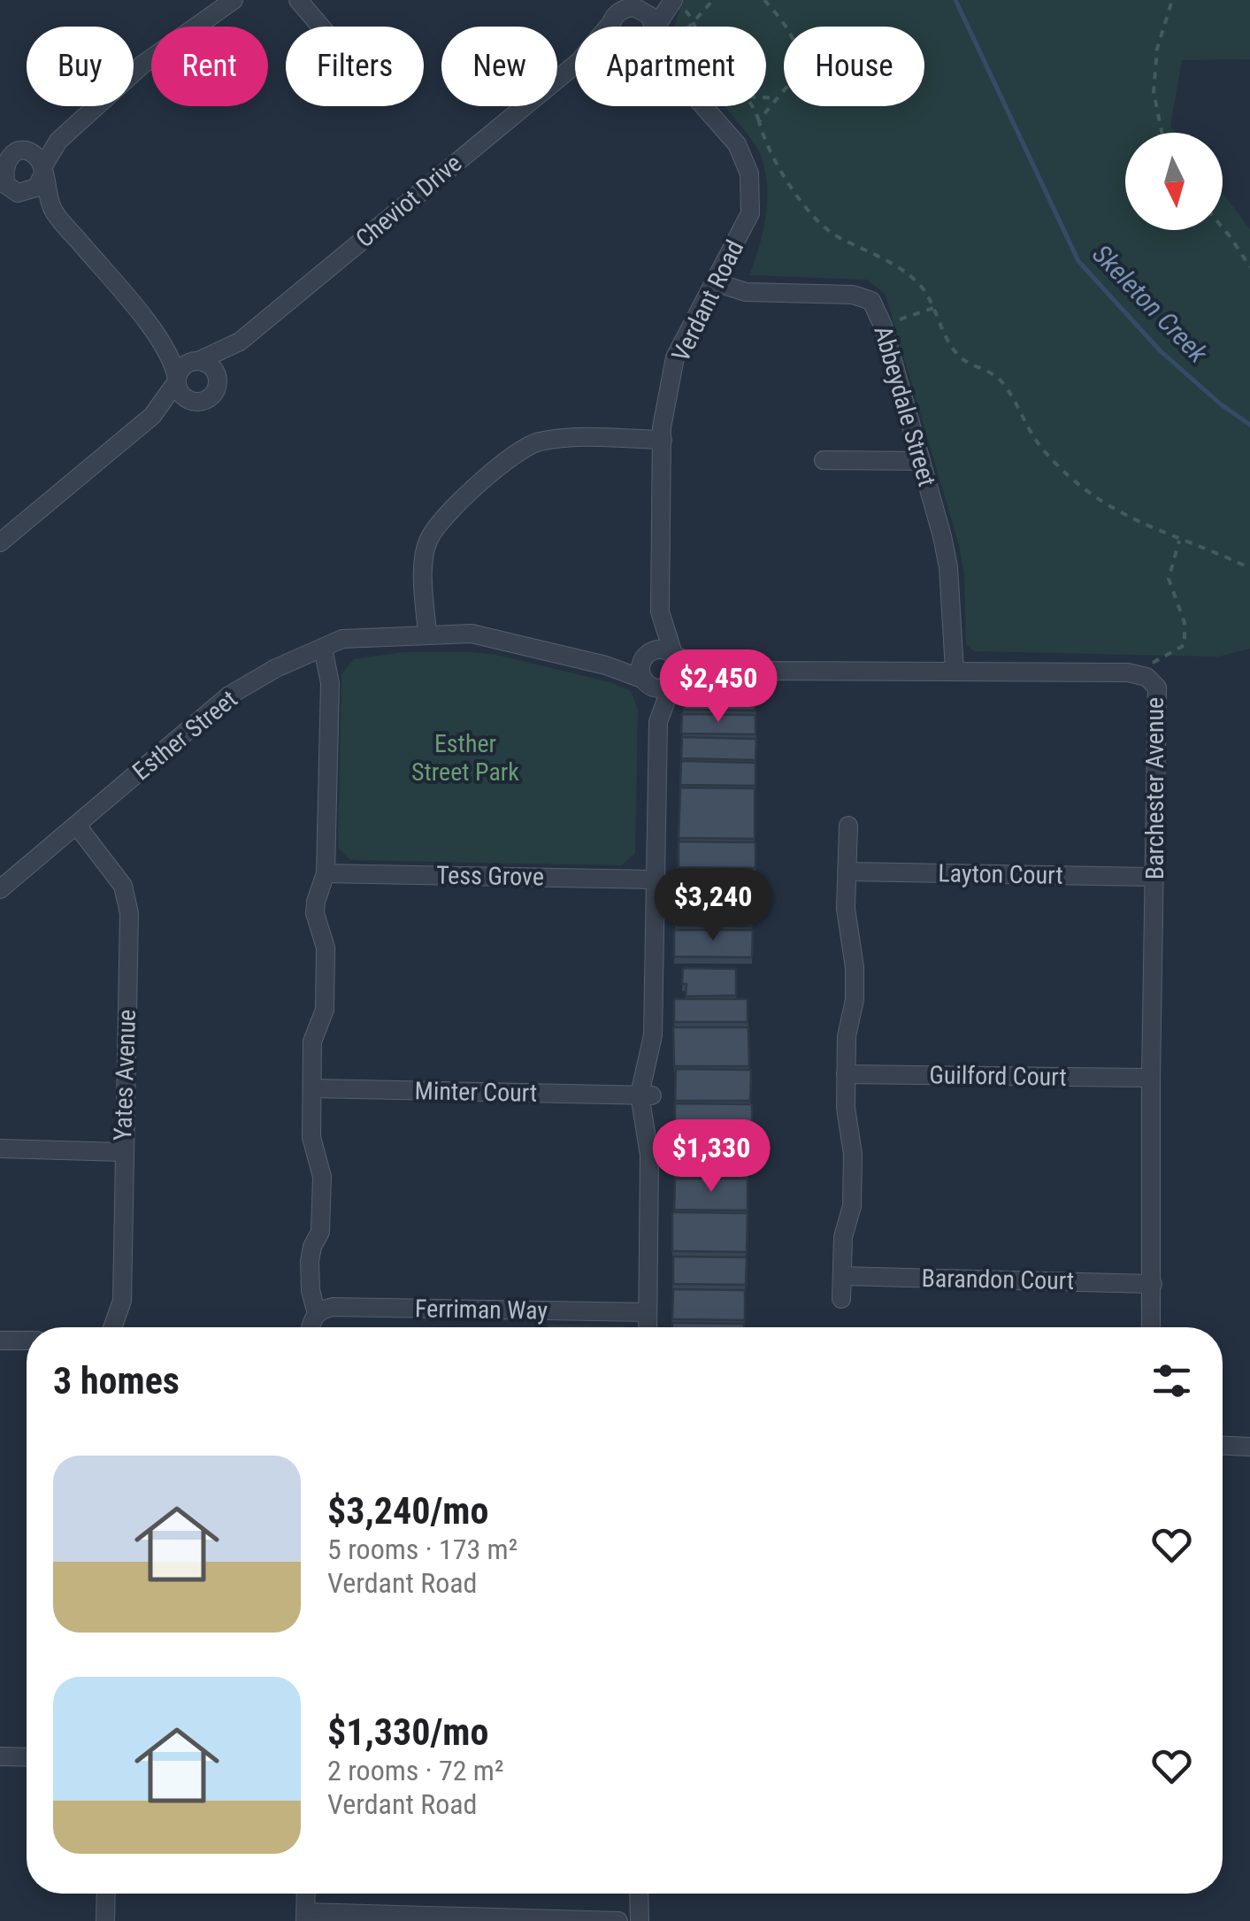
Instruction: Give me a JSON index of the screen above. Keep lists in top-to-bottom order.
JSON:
{
  "streets": {
    "street": [
      "Cheviot Drive",
      "Verdant Road",
      "Abbeydale Street",
      "Esther Street",
      "Barchester Avenue",
      "Layton Court",
      "Tess Grove",
      "Yates Avenue",
      "Guilford Court",
      "Minter Court",
      "Barandon Court",
      "Ferriman Way"
    ]
  },
  "crossings": [
    ["Verdant Road", "Abbeydale Street"],
    ["Verdant Road", "Esther Street"],
    ["Verdant Road", "Barchester Avenue"],
    ["Abbeydale Street", "Barchester Avenue"],
    ["Esther Street", "Barchester Avenue"],
    ["Esther Street", "Yates Avenue"],
    ["Barchester Avenue", "Layton Court"],
    ["Barchester Avenue", "Guilford Court"],
    ["Barchester Avenue", "Barandon Court"]
  ],
  "water": ["Skeleton Creek"],
  "parks": ["Esther Street Park"],
  "north": "bottom",
  "page": {
    "chip": [
      "Buy",
      "Rent",
      "Filters",
      "New",
      "Apartment",
      "House"
    ],
    "price": ["$2,450", "$3,240", "$1,330"],
    "heading": "3 homes",
    "list": [
      {
        "name": "$3,240/mo",
        "note": "5 rooms · 173 m² · Verdant Road"
      },
      {
        "name": "$1,330/mo",
        "note": "2 rooms · 72 m² · Verdant Road"
      }
    ]
  }
}
